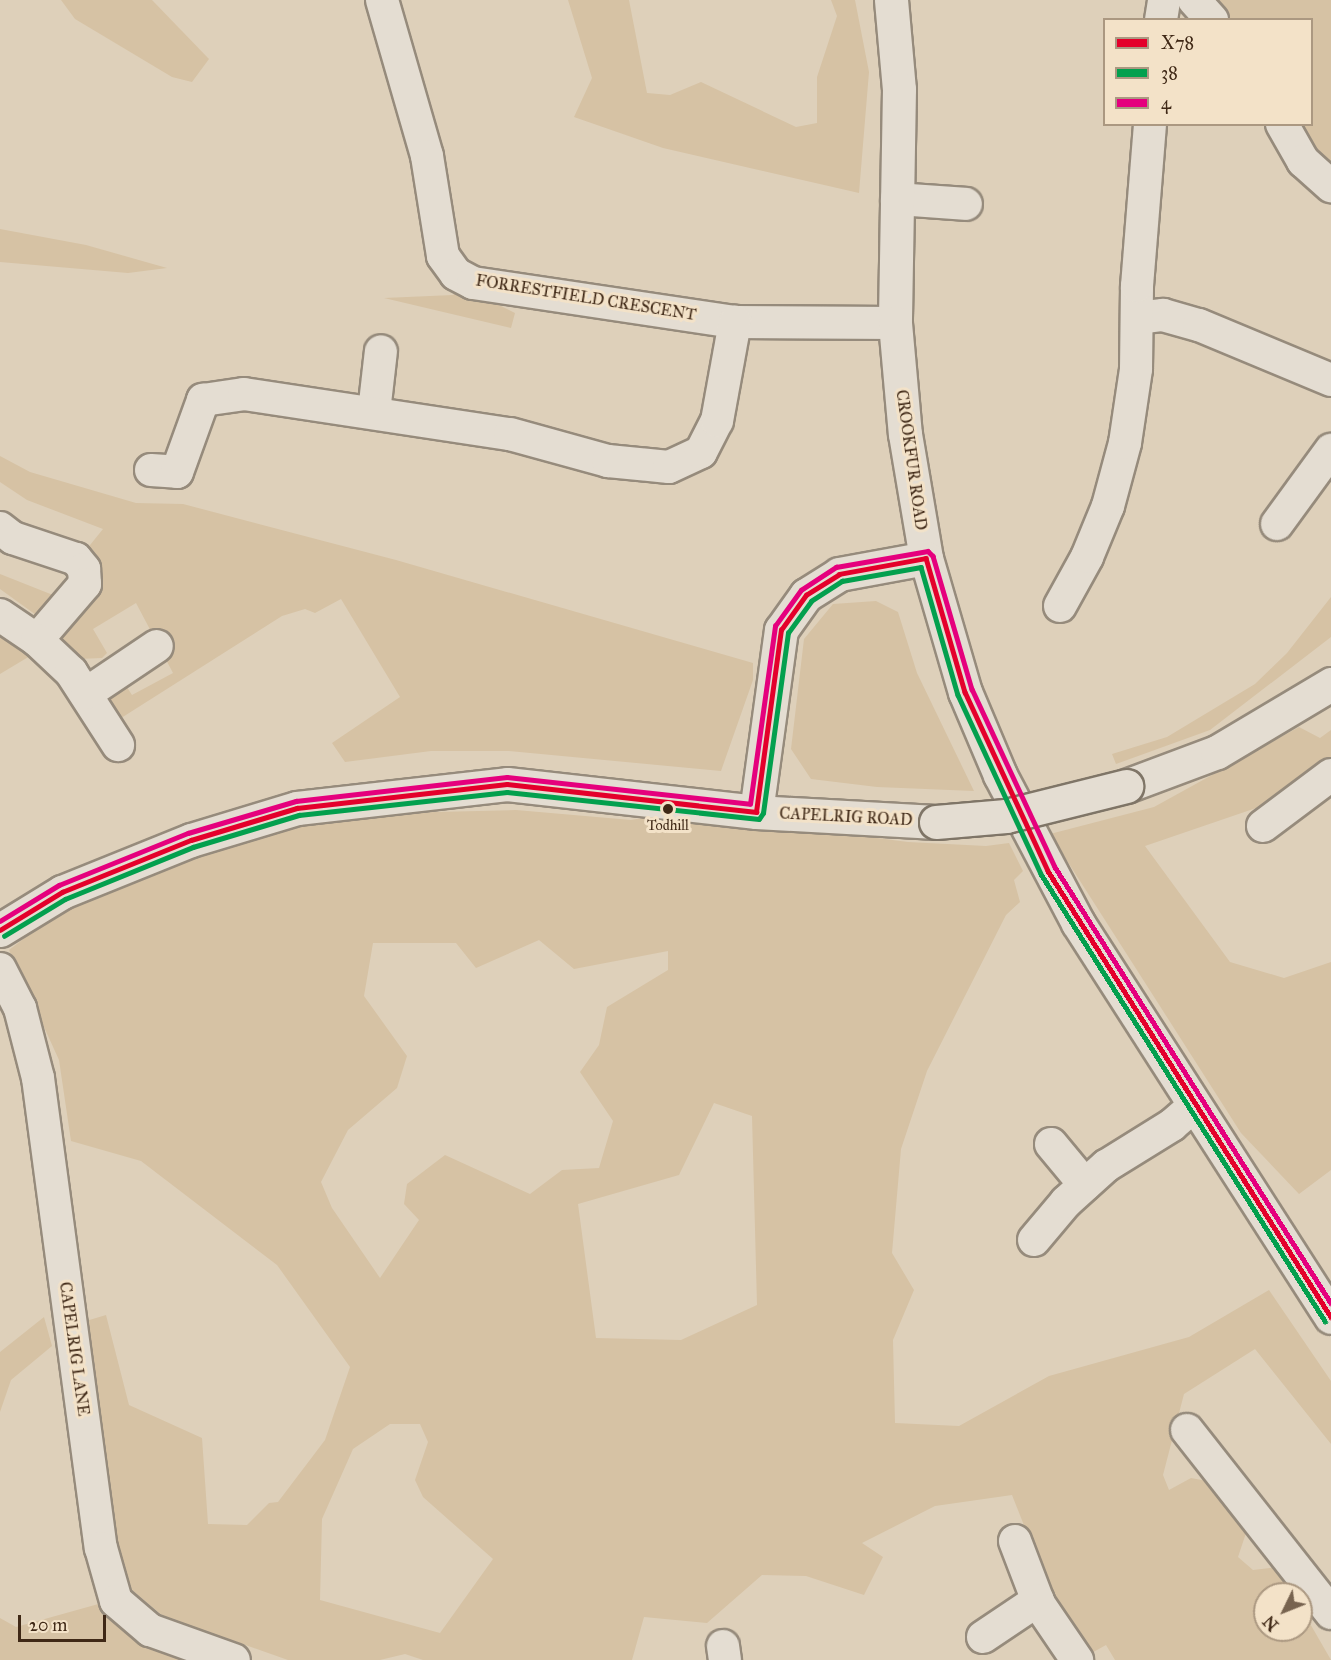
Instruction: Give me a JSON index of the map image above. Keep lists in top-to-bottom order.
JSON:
{
  "streets": {
    "street": [
      "FORRESTFIELD CRESCENT",
      "CROOKFUR ROAD",
      "CAPELRIG ROAD",
      "CAPELRIG LANE"
    ]
  },
  "crossings": [
    ["FORRESTFIELD CRESCENT", "CROOKFUR ROAD"]
  ],
  "places": ["Todhill"],
  "lines": ["transit line 4", "transit line X78", "transit line 38"],
  "legend": ["X78", "38", "4"],
  "scale_bar": "20 m",
  "north": "bottom left"
}
